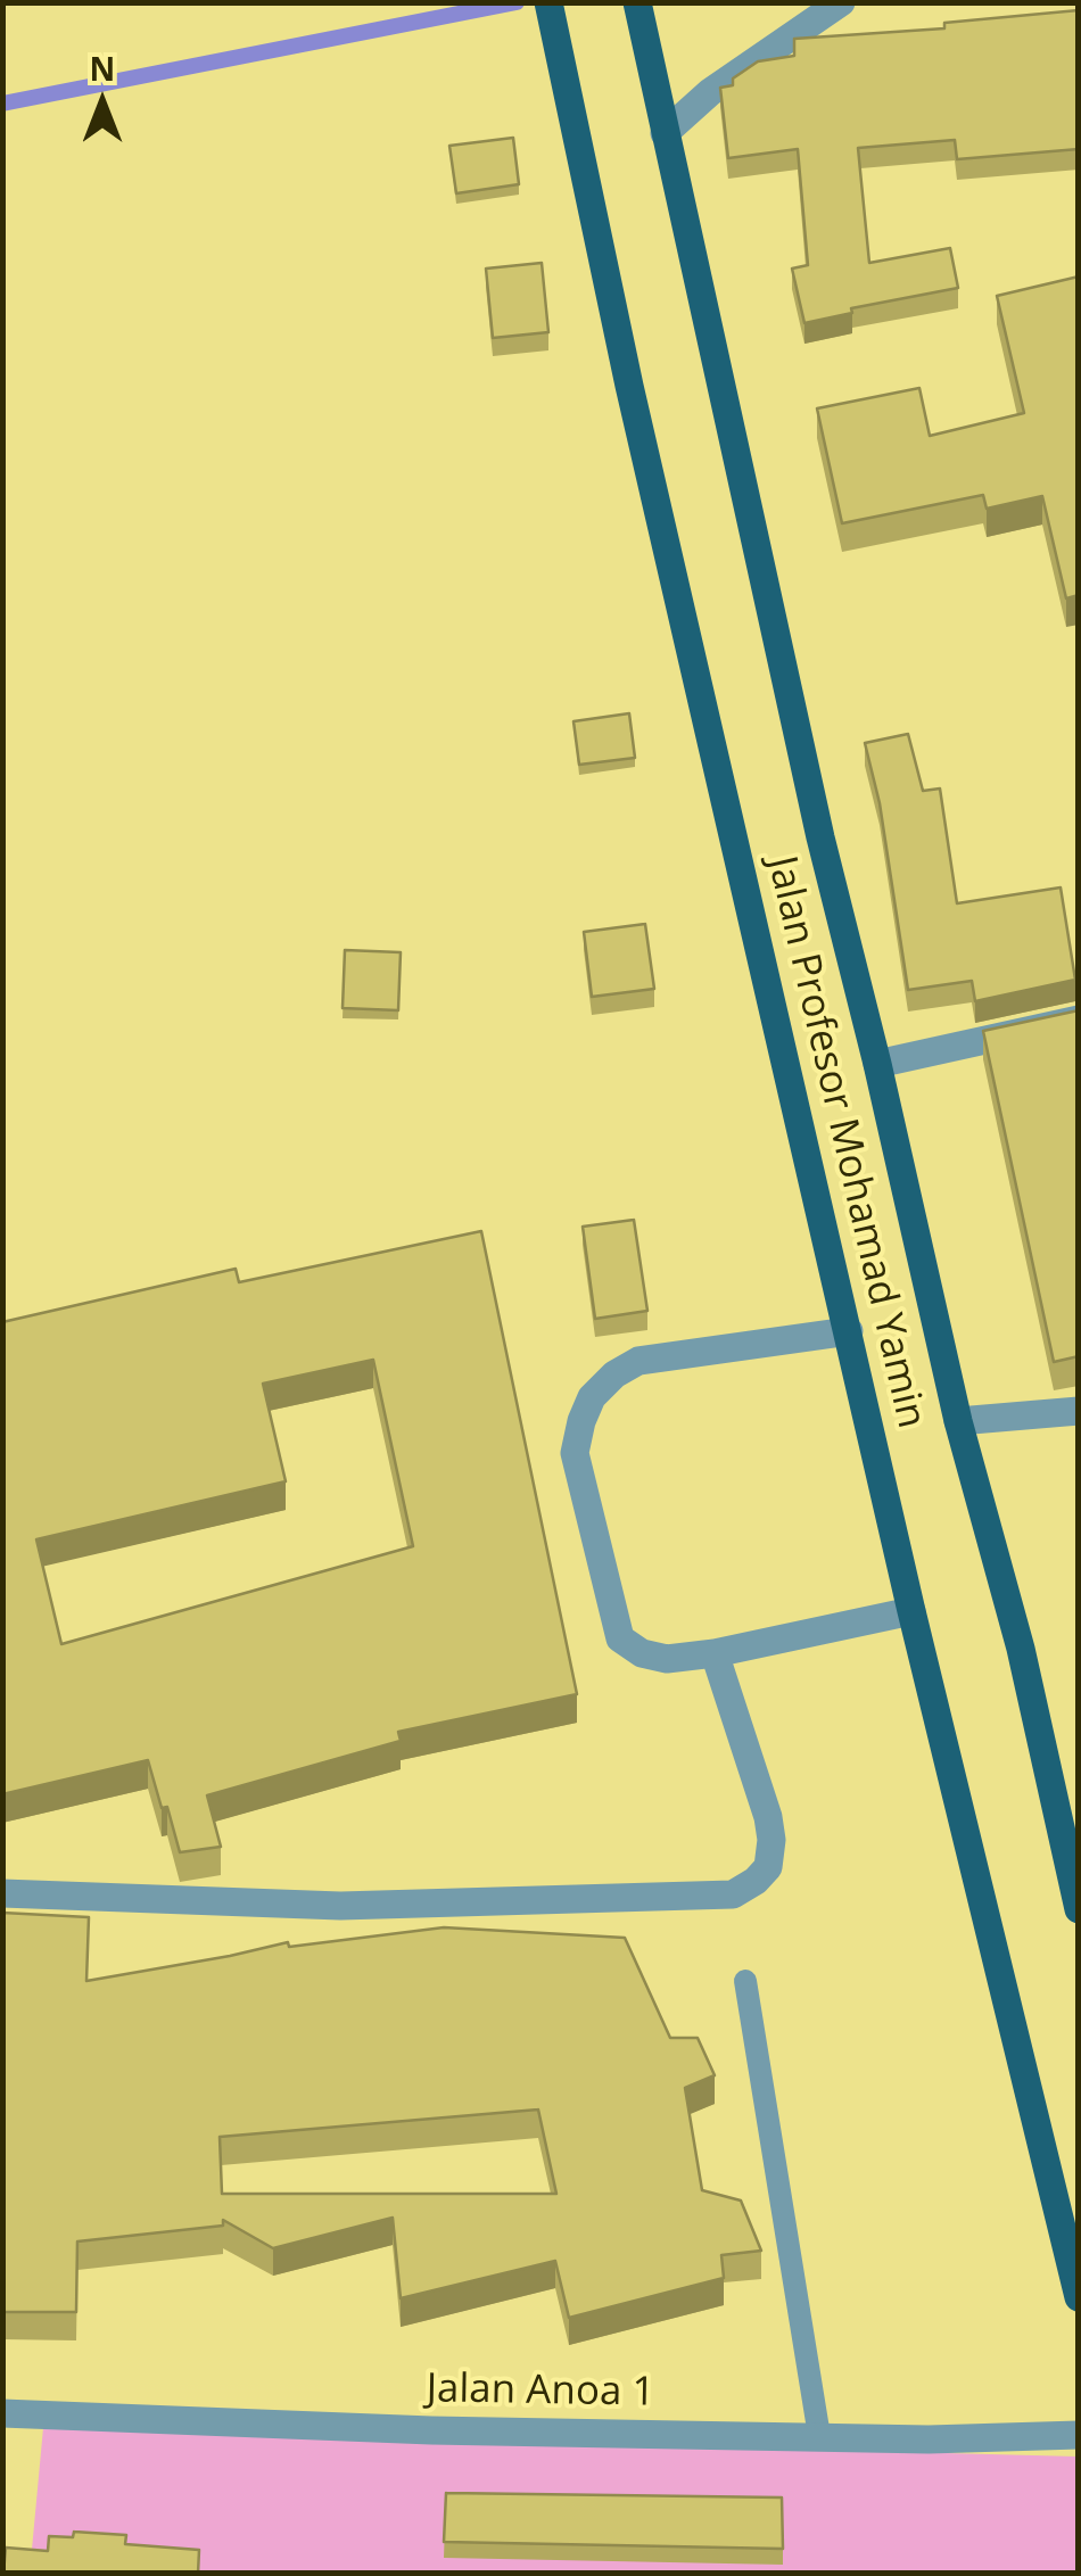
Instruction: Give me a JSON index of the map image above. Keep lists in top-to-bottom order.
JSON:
{
  "streets": {
    "main road": ["Jalan Profesor Mohamad Yamin"],
    "street": ["Jalan Anoa 1"]
  },
  "north": "top"
}
